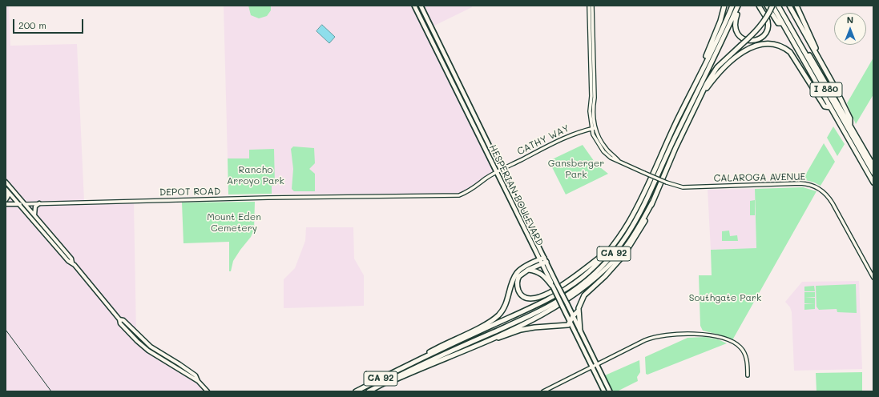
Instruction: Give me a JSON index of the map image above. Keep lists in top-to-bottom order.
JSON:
{
  "streets": {
    "highway": ["I 880", "CA 92"],
    "main road": ["DEPOT ROAD", "HESPERIAN BOULEVARD"],
    "street": ["CATHY WAY", "CALAROGA AVENUE"]
  },
  "crossings": [
    ["CATHY WAY", "CALAROGA AVENUE"],
    ["CATHY WAY", "DEPOT ROAD"],
    ["CATHY WAY", "HESPERIAN BOULEVARD"],
    ["DEPOT ROAD", "HESPERIAN BOULEVARD"]
  ],
  "parks": [
    "Gansberger Park",
    "Rancho Arroyo Park",
    "Mount Eden Cemetery",
    "Southgate Park"
  ],
  "scale_bar": "200 m",
  "north": "top"
}
